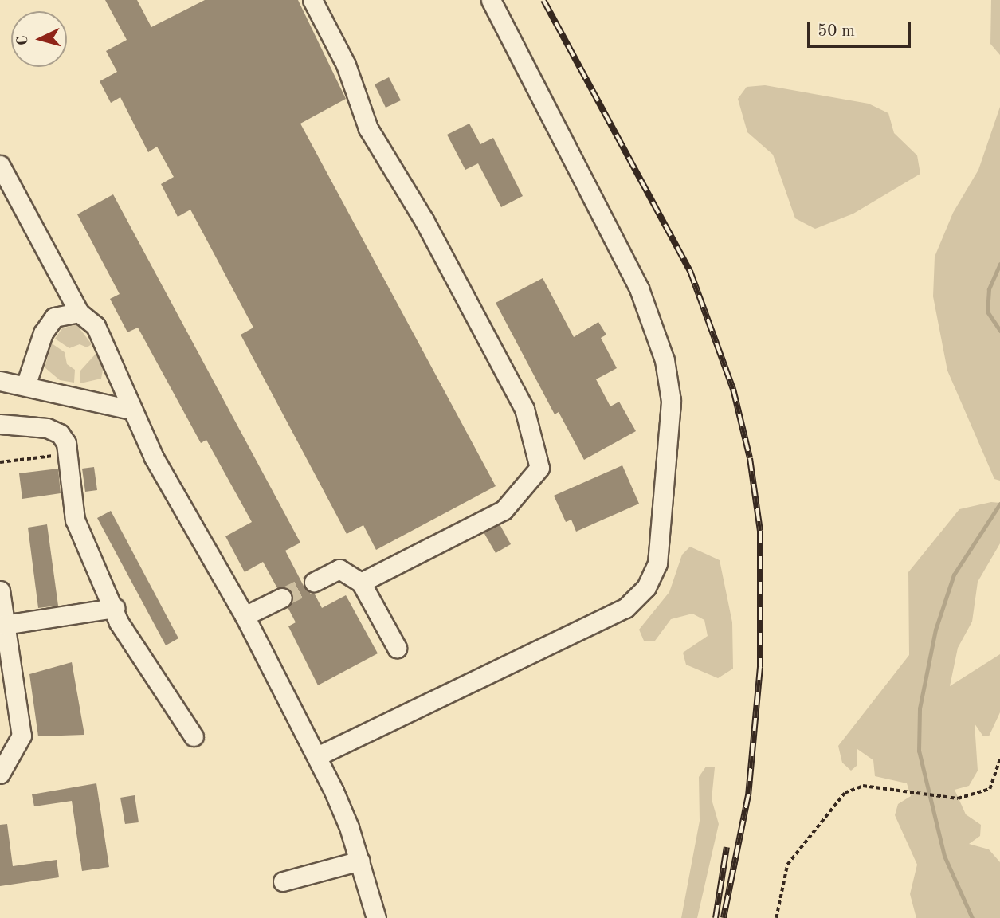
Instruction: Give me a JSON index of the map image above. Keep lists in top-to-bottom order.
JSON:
{
  "scale_bar": "50 m",
  "north": "left"
}
